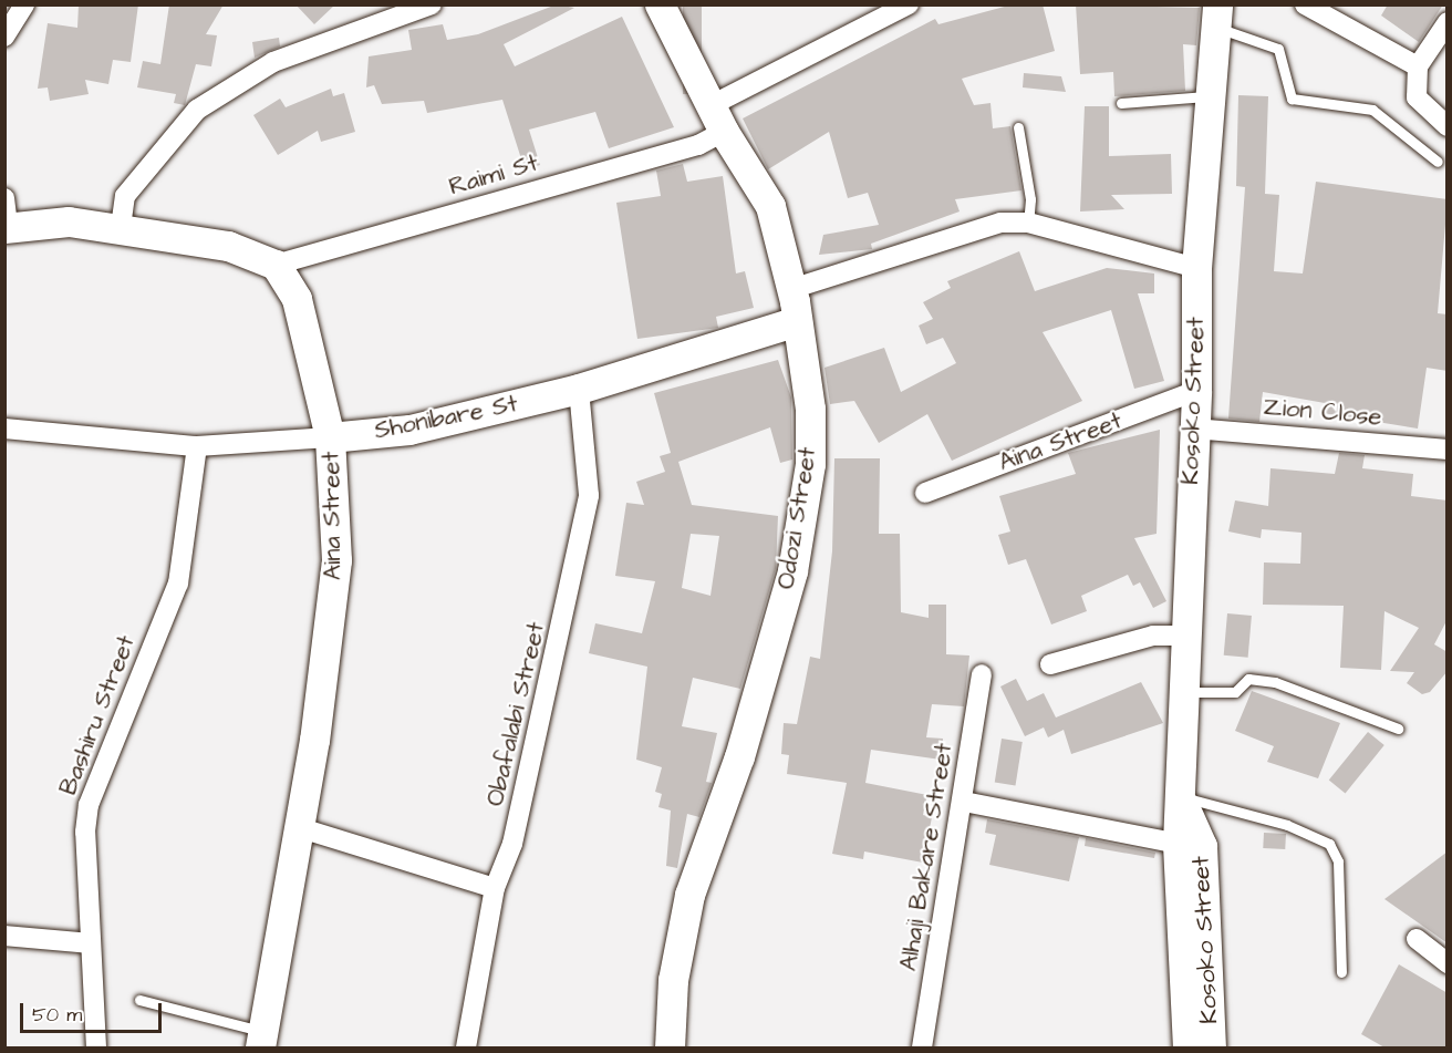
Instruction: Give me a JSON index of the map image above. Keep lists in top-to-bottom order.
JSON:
{
  "streets": {
    "street": [
      "Raimi St",
      "Kosoko Street",
      "Zion Close",
      "Shonibare St",
      "Aina Street",
      "Odozi Street",
      "Obafalabi Street",
      "Bashiru Street",
      "Alhaji Bakare Street"
    ]
  },
  "crossings": [
    ["Raimi St", "Aina Street"],
    ["Raimi St", "Odozi Street"],
    ["Kosoko Street", "Zion Close"],
    ["Kosoko Street", "Aina Street"],
    ["Shonibare St", "Aina Street"],
    ["Shonibare St", "Odozi Street"],
    ["Shonibare St", "Obafalabi Street"],
    ["Shonibare St", "Bashiru Street"]
  ],
  "scale_bar": "50 m"
}
